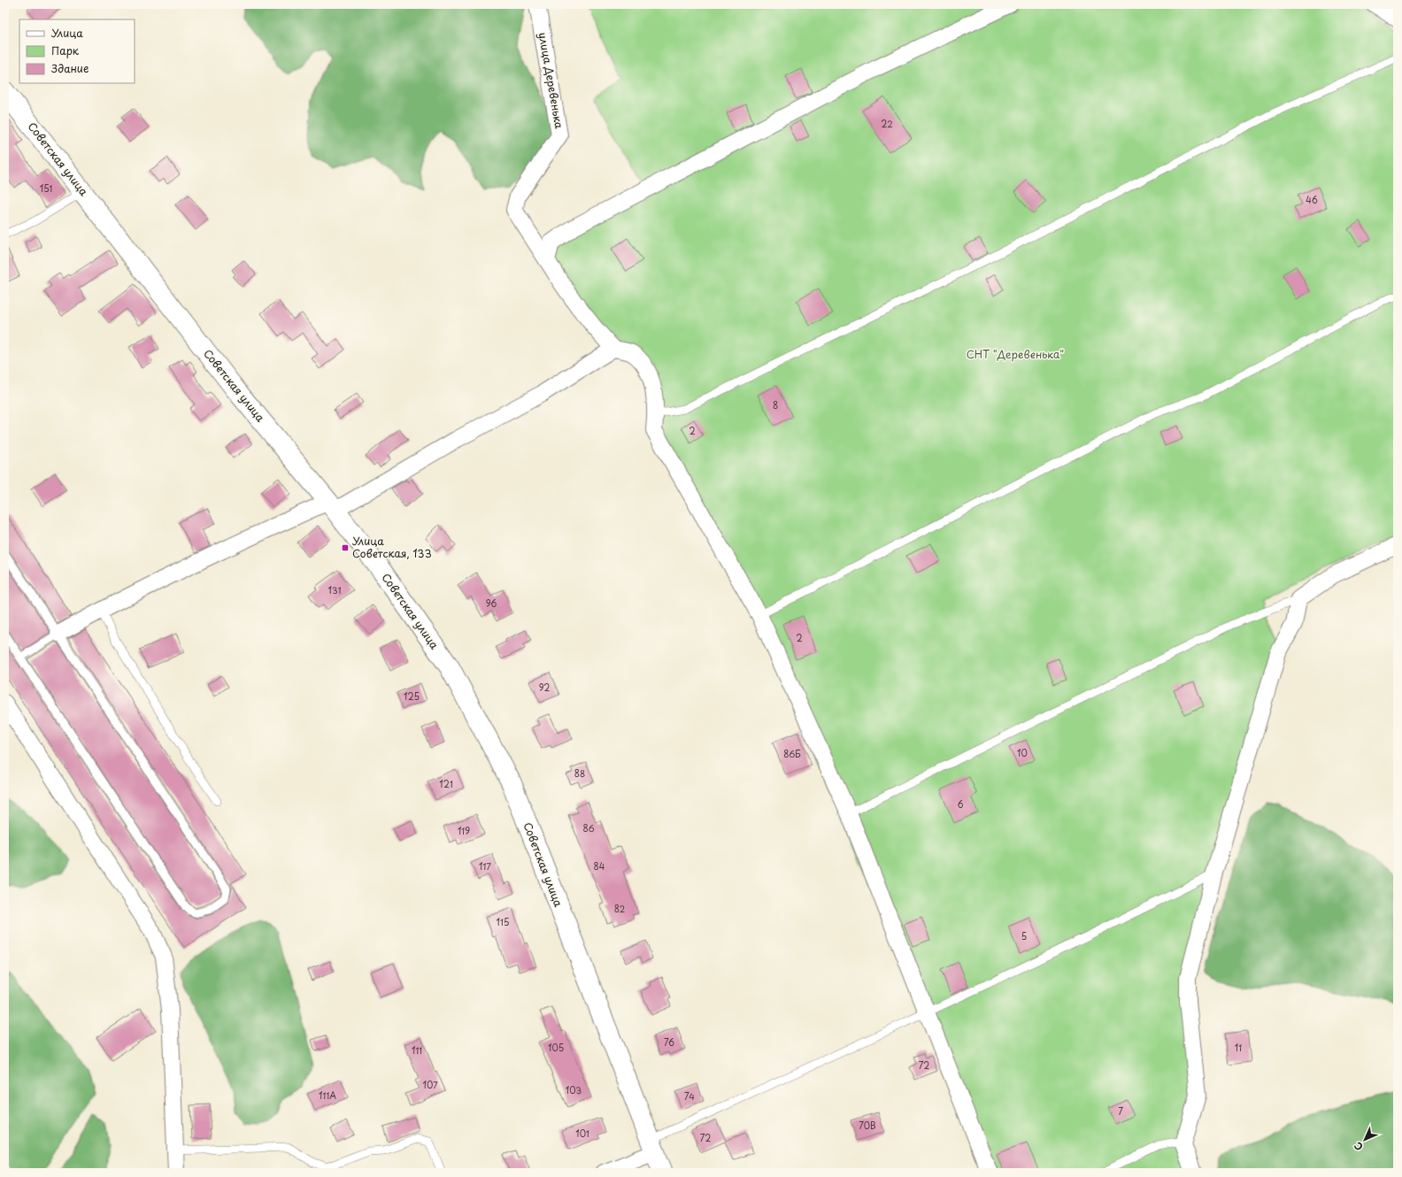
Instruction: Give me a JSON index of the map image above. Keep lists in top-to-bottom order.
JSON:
{
  "streets": {
    "street": ["улица Деревенька", "Советская улица"]
  },
  "parks": ["СНТ \"Деревенька\""],
  "places": {
    "transit": ["Улица Советская, 133"]
  },
  "house_numbers": [
    "22",
    "151",
    "46",
    "8",
    "2",
    "131",
    "96",
    "2",
    "92",
    "125",
    "10",
    "86Б",
    "88",
    "121",
    "6",
    "86",
    "119",
    "117",
    "84",
    "82",
    "115",
    "5",
    "76",
    "105",
    "11",
    "111",
    "72",
    "107",
    "103",
    "111А",
    "74",
    "7",
    "70В",
    "101",
    "72"
  ],
  "legend": ["Улица", "Парк", "Здание"],
  "north": "bottom left"
}
